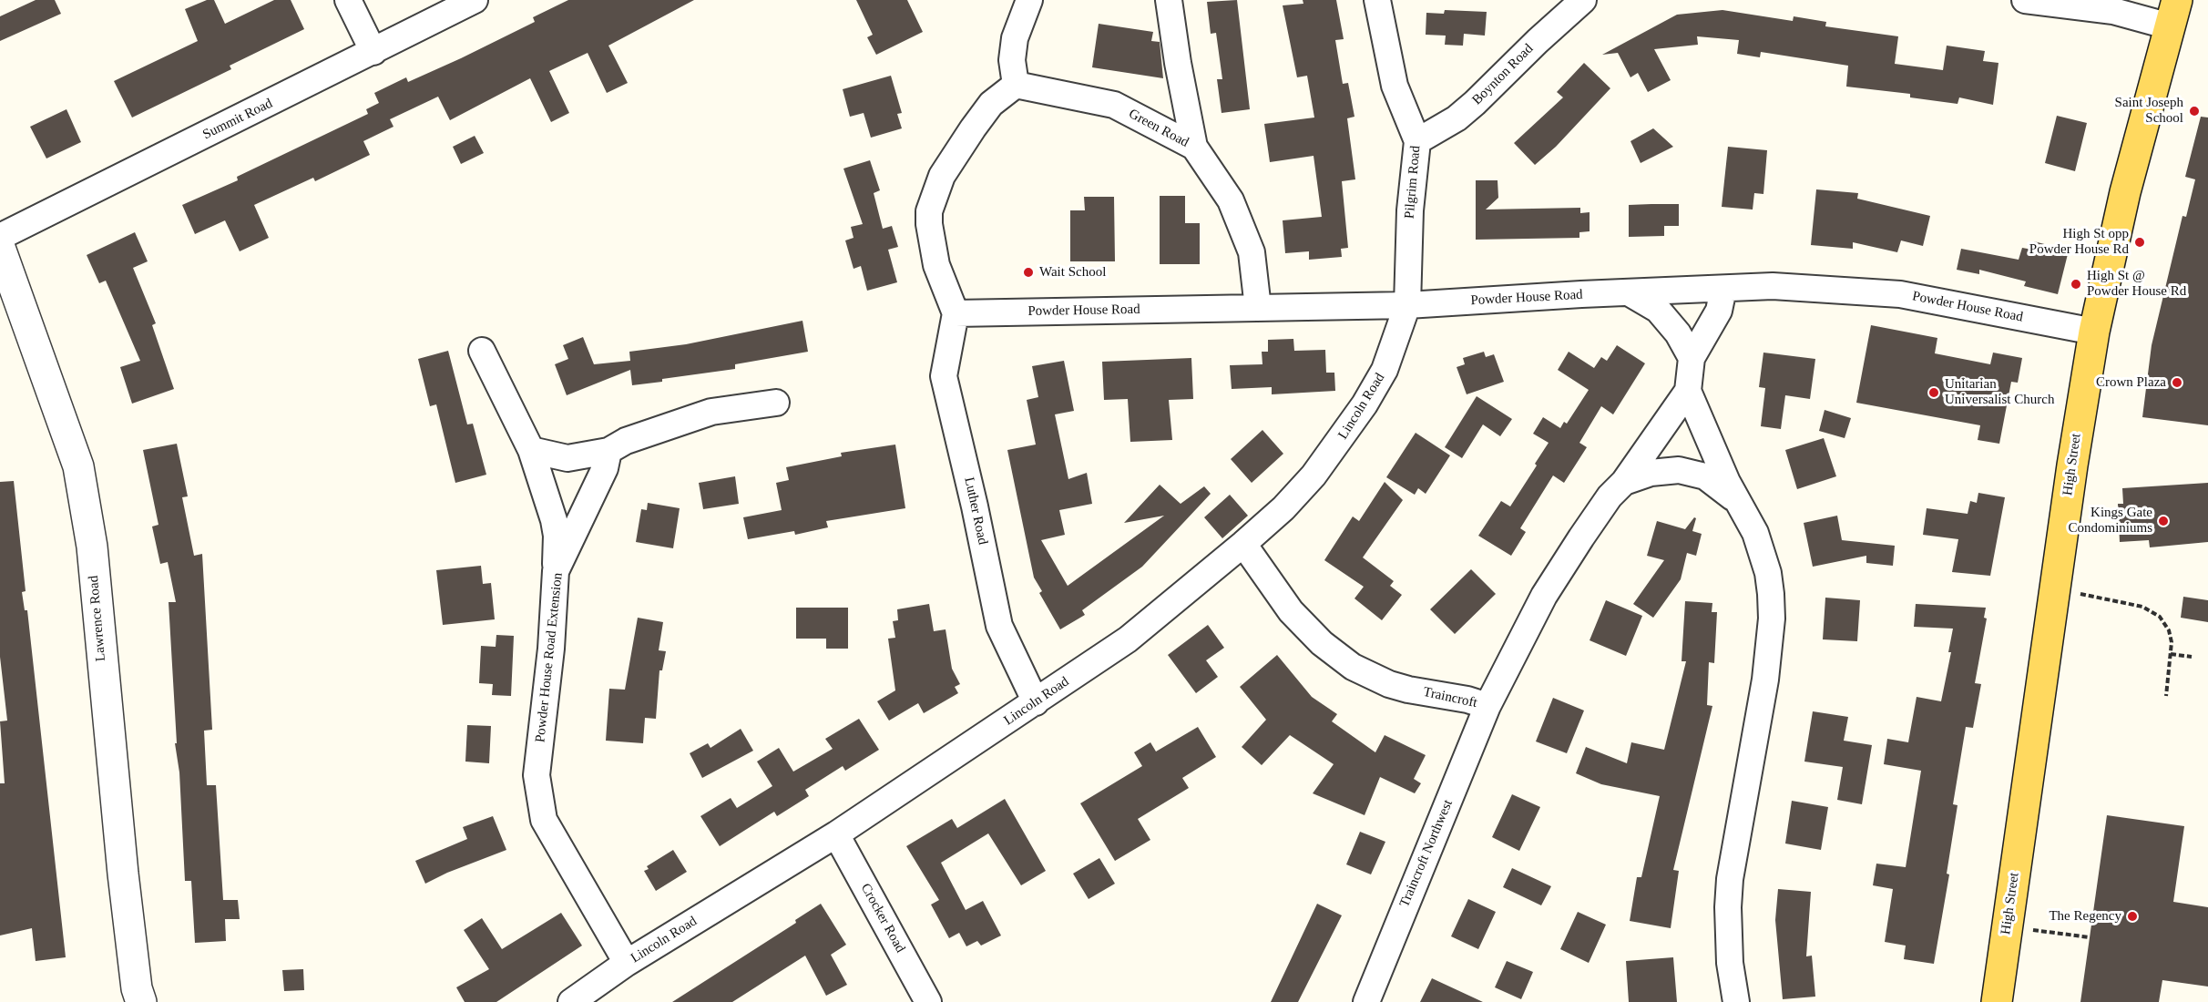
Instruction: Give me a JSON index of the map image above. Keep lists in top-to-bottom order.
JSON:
{
  "streets": {
    "main road": ["High Street"],
    "street": [
      "Boynton Road",
      "Summit Road",
      "Green Road",
      "Pilgrim Road",
      "Powder House Road",
      "Lincoln Road",
      "Luther Road",
      "Lawrence Road",
      "Powder House Road Extension",
      "Traincroft",
      "Traincroft Northwest",
      "Crocker Road"
    ]
  },
  "crossings": [
    ["Boynton Road", "Pilgrim Road"],
    ["Green Road", "Powder House Road"],
    ["Pilgrim Road", "Powder House Road"],
    ["Pilgrim Road", "Lincoln Road"],
    ["Powder House Road", "Lincoln Road"],
    ["Powder House Road", "High Street"],
    ["Powder House Road", "Luther Road"],
    ["Powder House Road", "Traincroft"],
    ["Lincoln Road", "Luther Road"],
    ["Lincoln Road", "Powder House Road Extension"],
    ["Lincoln Road", "Traincroft"],
    ["Lincoln Road", "Crocker Road"],
    ["Traincroft", "Traincroft Northwest"]
  ],
  "places": [
    "Saint Joseph School",
    "High St opp Powder House Rd",
    "Wait School",
    "High St @ Powder House Rd",
    "Crown Plaza",
    "Unitarian Universalist Church",
    "Kings Gate Condominiums",
    "The Regency"
  ]
}
